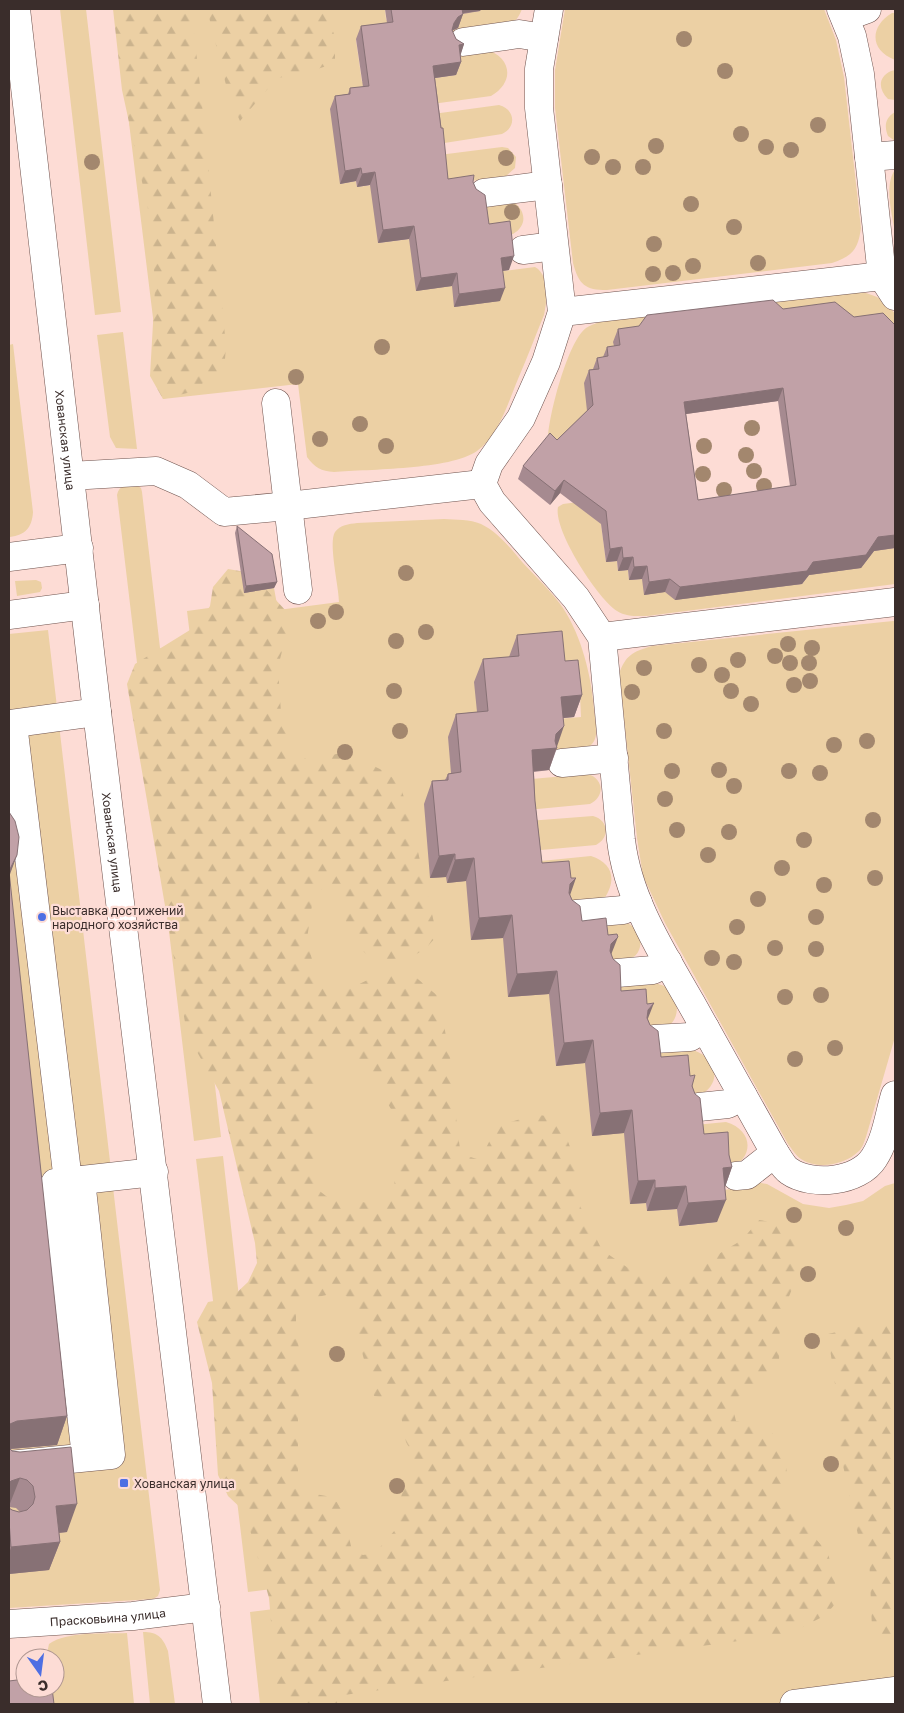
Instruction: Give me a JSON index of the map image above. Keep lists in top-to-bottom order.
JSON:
{
  "streets": {
    "street": ["Хованская улица", "Прасковьина улица"]
  },
  "crossings": [
    ["Хованская улица", "Прасковьина улица"]
  ],
  "places": {
    "other": ["Выставка достижений народного хозяйства"],
    "transit": ["Хованская улица"]
  },
  "north": "bottom"
}
